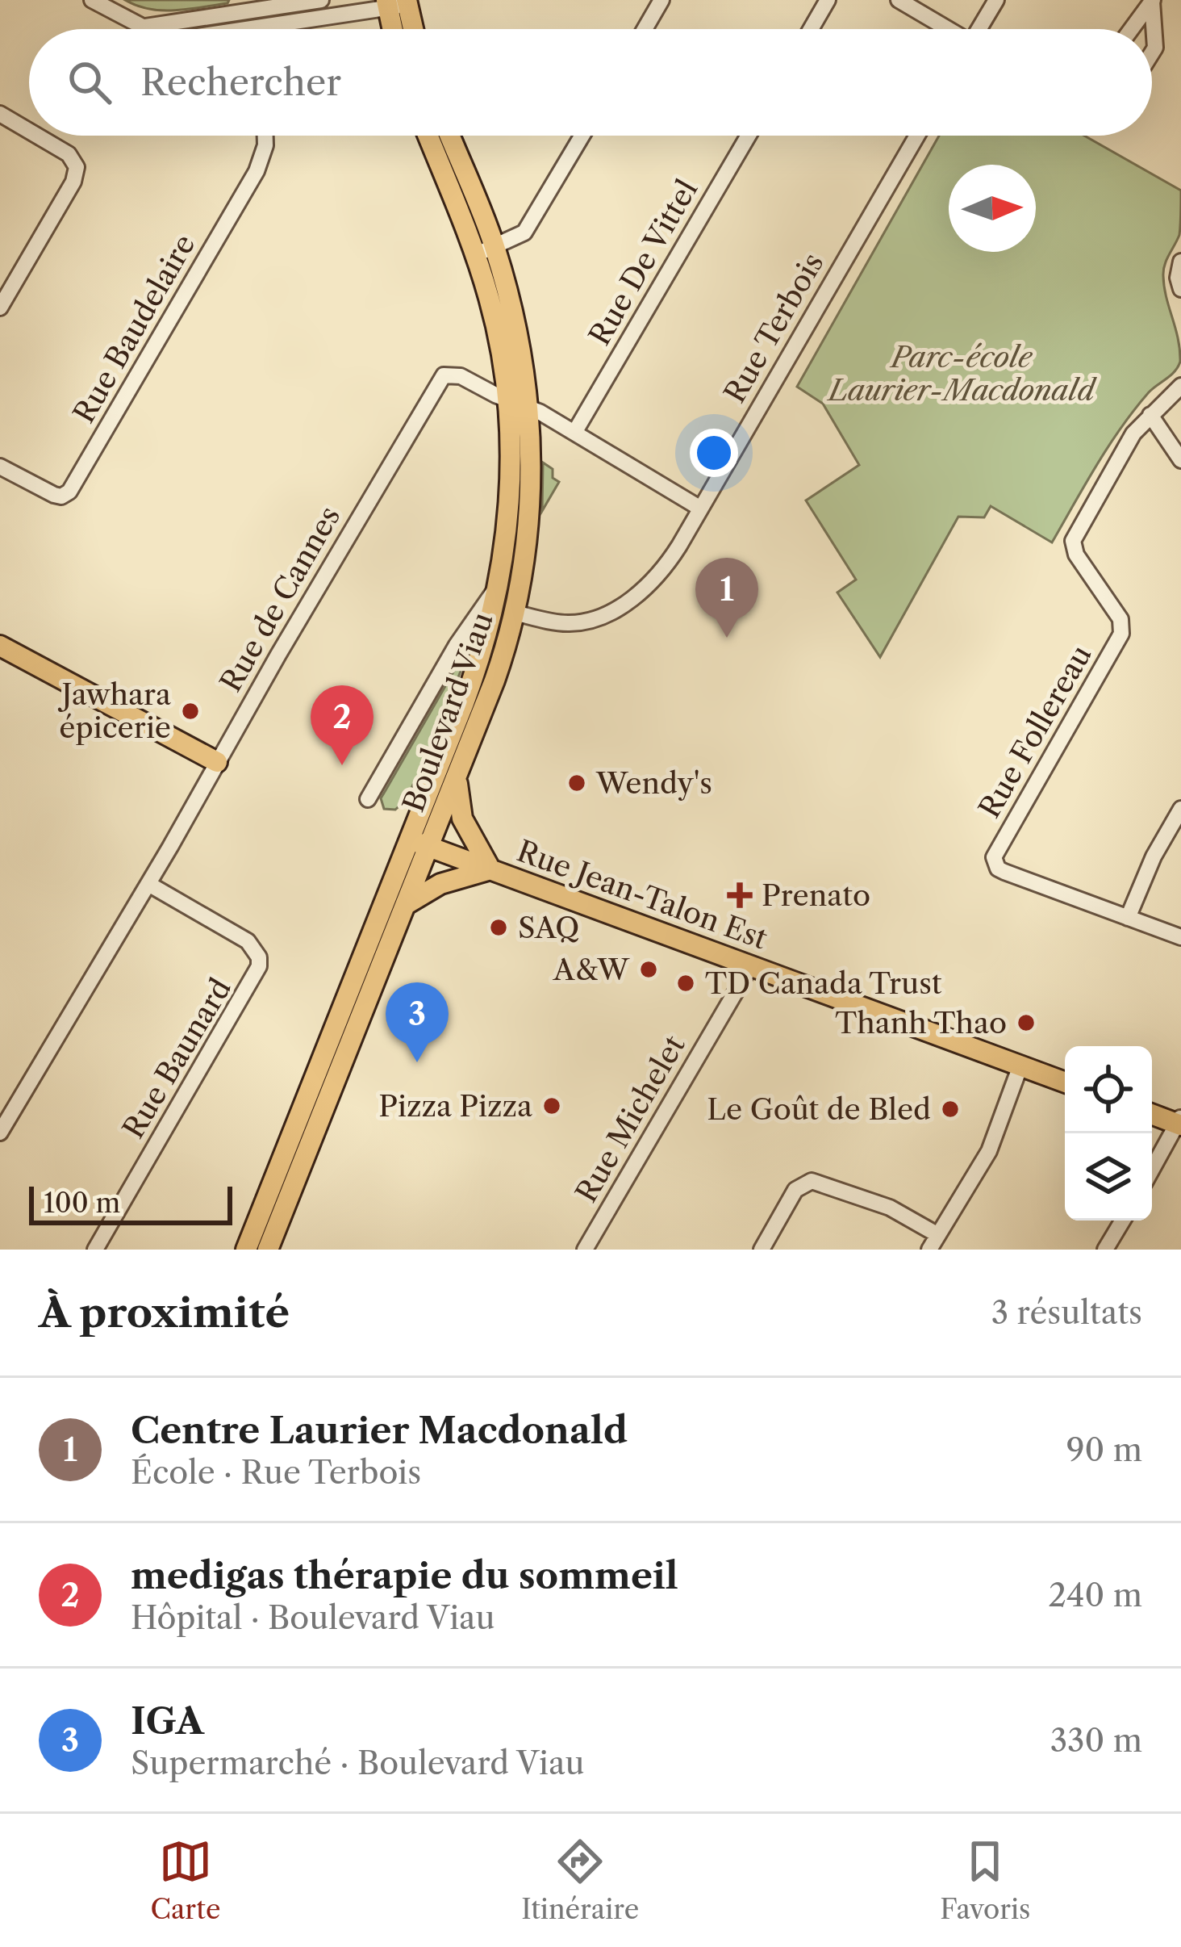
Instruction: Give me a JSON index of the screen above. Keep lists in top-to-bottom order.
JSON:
{
  "streets": {
    "main road": ["Boulevard Viau", "Rue Jean-Talon Est"],
    "street": [
      "Rue De Vittel",
      "Rue Terbois",
      "Rue Baudelaire",
      "Rue de Cannes",
      "Rue Follereau",
      "Rue Baunard",
      "Rue Michelet"
    ]
  },
  "crossings": [
    ["Rue De Vittel", "Rue de Cannes"],
    ["Rue Terbois", "Rue de Cannes"],
    ["Rue Terbois", "Boulevard Viau"],
    ["Rue de Cannes", "Boulevard Viau"],
    ["Rue de Cannes", "Rue Baunard"],
    ["Boulevard Viau", "Rue Jean-Talon Est"],
    ["Rue Jean-Talon Est", "Rue Michelet"]
  ],
  "parks": ["Parc-école Laurier-Macdonald"],
  "places": {
    "other": [
      "Jawhara épicerie",
      "Wendy's",
      "SAQ",
      "A&W",
      "TD Canada Trust",
      "Thanh Thao",
      "Pizza Pizza",
      "Le Goût de Bled"
    ],
    "health": ["Prenato"]
  },
  "scale_bar": "100 m",
  "north": "right",
  "page": {
    "search": "Rechercher",
    "pins": ["1", "2", "3"],
    "scale": "100 m",
    "heading": ["À proximité", "3 résultats"],
    "list": [
      {
        "mark": "1",
        "name": "Centre Laurier Macdonald",
        "note": "École · Rue Terbois",
        "value": "90 m"
      },
      {
        "mark": "2",
        "name": "medigas thérapie du sommeil",
        "note": "Hôpital · Boulevard Viau",
        "value": "240 m"
      },
      {
        "mark": "3",
        "name": "IGA",
        "note": "Supermarché · Boulevard Viau",
        "value": "330 m"
      }
    ],
    "nav": ["Carte", "Itinéraire", "Favoris"]
  }
}
